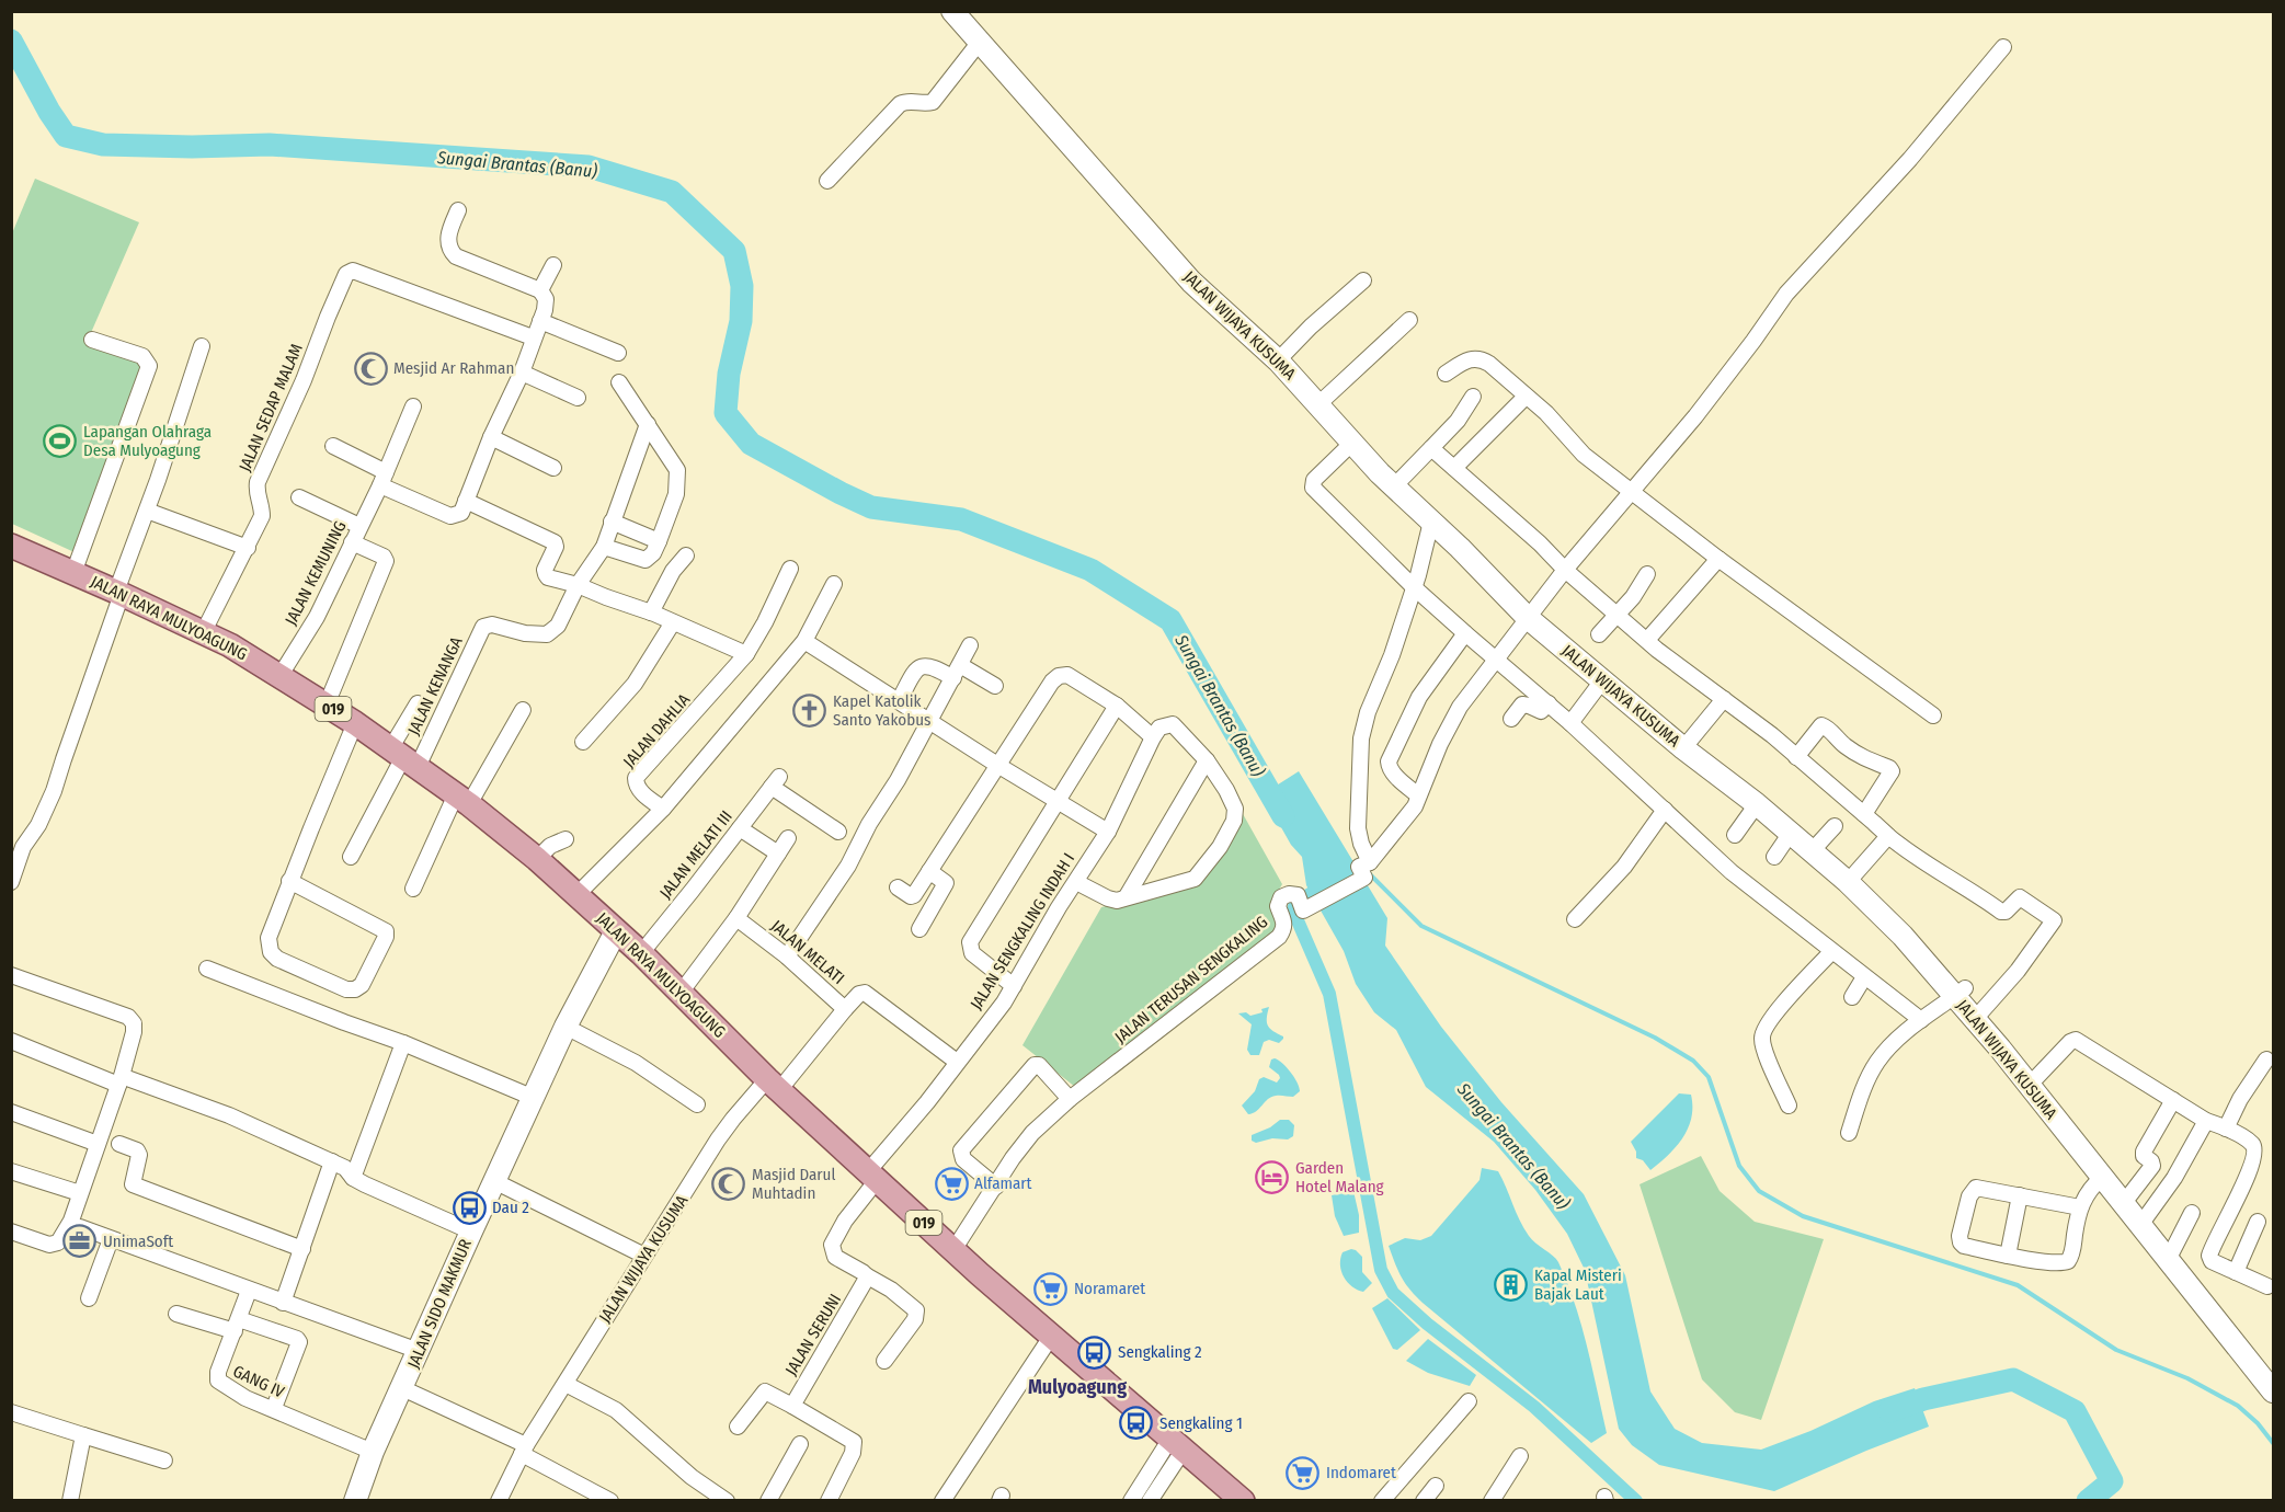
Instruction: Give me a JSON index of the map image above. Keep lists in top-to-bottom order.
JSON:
{
  "streets": {
    "main road": [
      "JALAN WIJAYA KUSUMA",
      "JALAN RAYA MULYOAGUNG",
      "019",
      "JALAN SIDO MAKMUR"
    ],
    "street": [
      "JALAN SEDAP MALAM",
      "JALAN KEMUNING",
      "JALAN KENANGA",
      "JALAN DAHLIA",
      "JALAN MELATI III",
      "JALAN SENGKALING INDAH I",
      "JALAN MELATI",
      "JALAN TERUSAN SENGKALING",
      "JALAN SERUNI",
      "GANG IV"
    ]
  },
  "crossings": [
    ["JALAN WIJAYA KUSUMA", "JALAN RAYA MULYOAGUNG"],
    ["JALAN WIJAYA KUSUMA", "JALAN MELATI"],
    ["JALAN WIJAYA KUSUMA", "JALAN TERUSAN SENGKALING"],
    ["JALAN SEDAP MALAM", "JALAN RAYA MULYOAGUNG"],
    ["JALAN KEMUNING", "JALAN RAYA MULYOAGUNG"],
    ["JALAN RAYA MULYOAGUNG", "JALAN KENANGA"],
    ["JALAN RAYA MULYOAGUNG", "JALAN MELATI III"],
    ["JALAN RAYA MULYOAGUNG", "JALAN SENGKALING INDAH I"],
    ["JALAN RAYA MULYOAGUNG", "JALAN MELATI"],
    ["JALAN RAYA MULYOAGUNG", "JALAN TERUSAN SENGKALING"],
    ["JALAN RAYA MULYOAGUNG", "JALAN SIDO MAKMUR"],
    ["JALAN SIDO MAKMUR", "GANG IV"]
  ],
  "districts": ["Mulyoagung"],
  "water": ["Sungai Brantas (Banu)"],
  "places": {
    "mosque": ["Mesjid Ar Rahman", "Masjid Darul Muhtadin"],
    "sports": ["Lapangan Olahraga Desa Mulyoagung"],
    "church": ["Kapel Katolik Santo Yakobus"],
    "hotel": ["Garden Hotel Malang"],
    "supermarket": ["Alfamart", "Noramaret", "Indomaret"],
    "bus stop": ["Dau 2", "Sengkaling 2", "Sengkaling 1"],
    "office": ["UnimaSoft"],
    "building": ["Kapal Misteri Bajak Laut"]
  }
}
